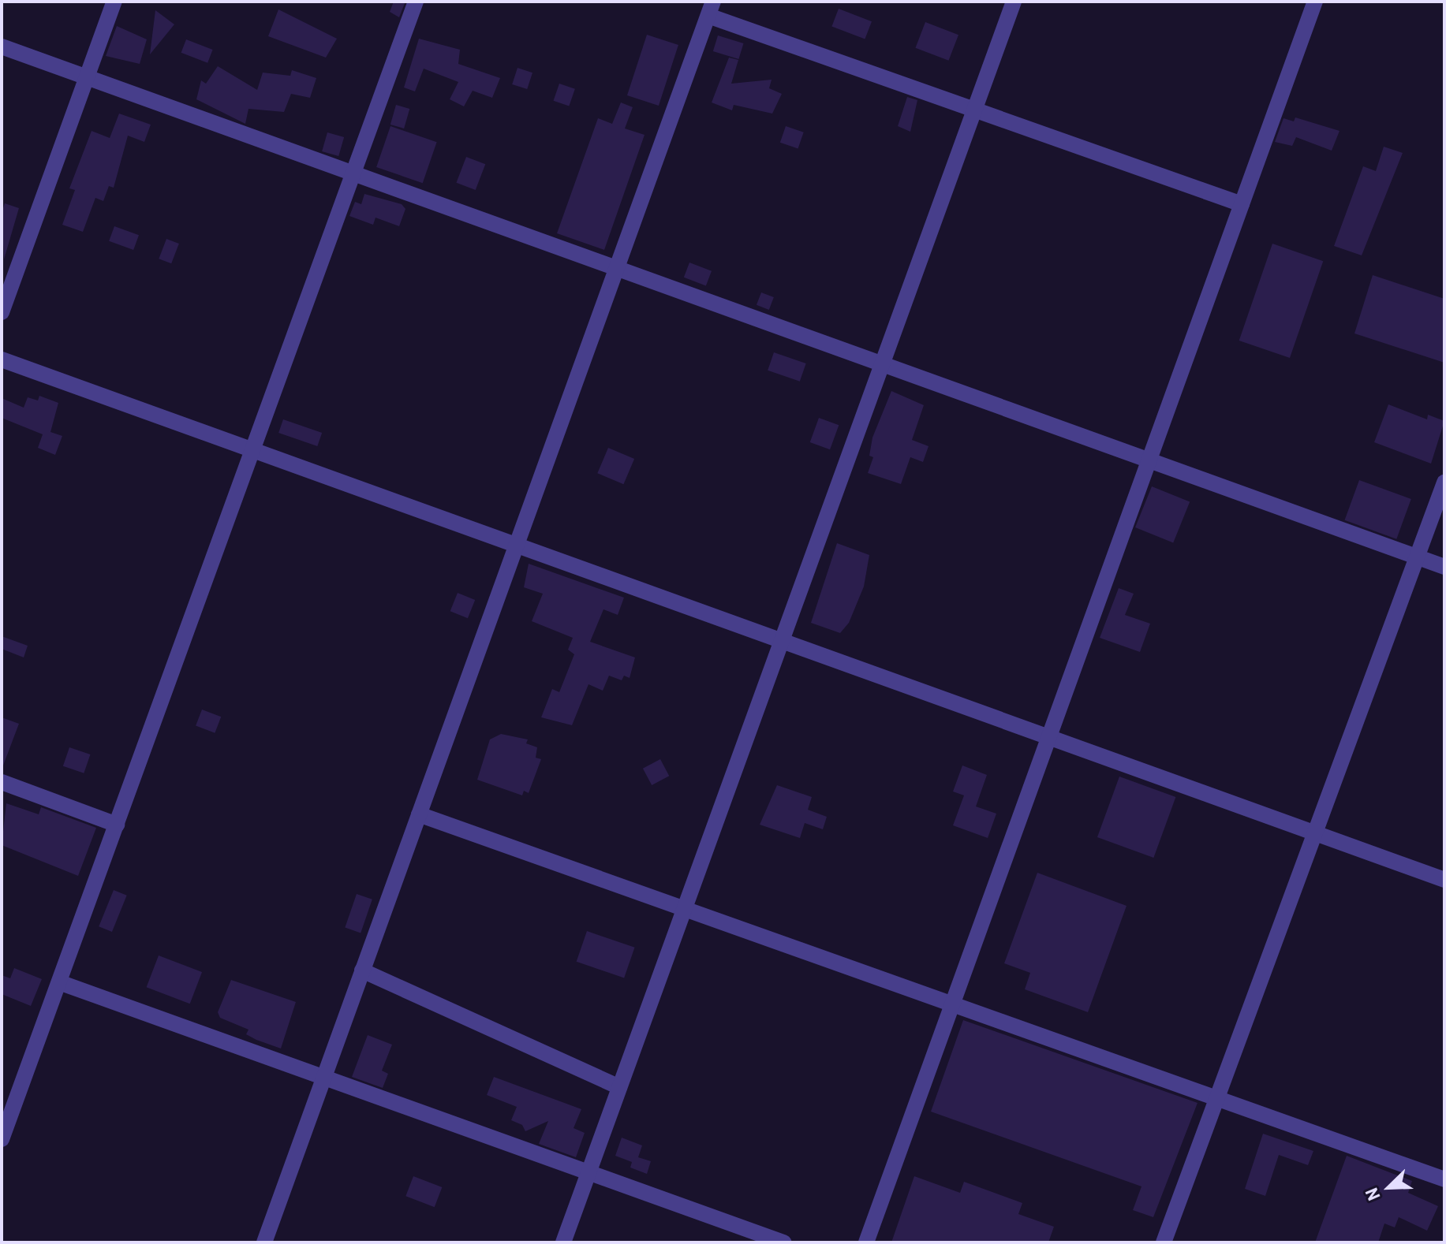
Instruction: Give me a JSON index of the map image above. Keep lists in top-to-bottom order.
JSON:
{
  "north": "bottom left"
}
